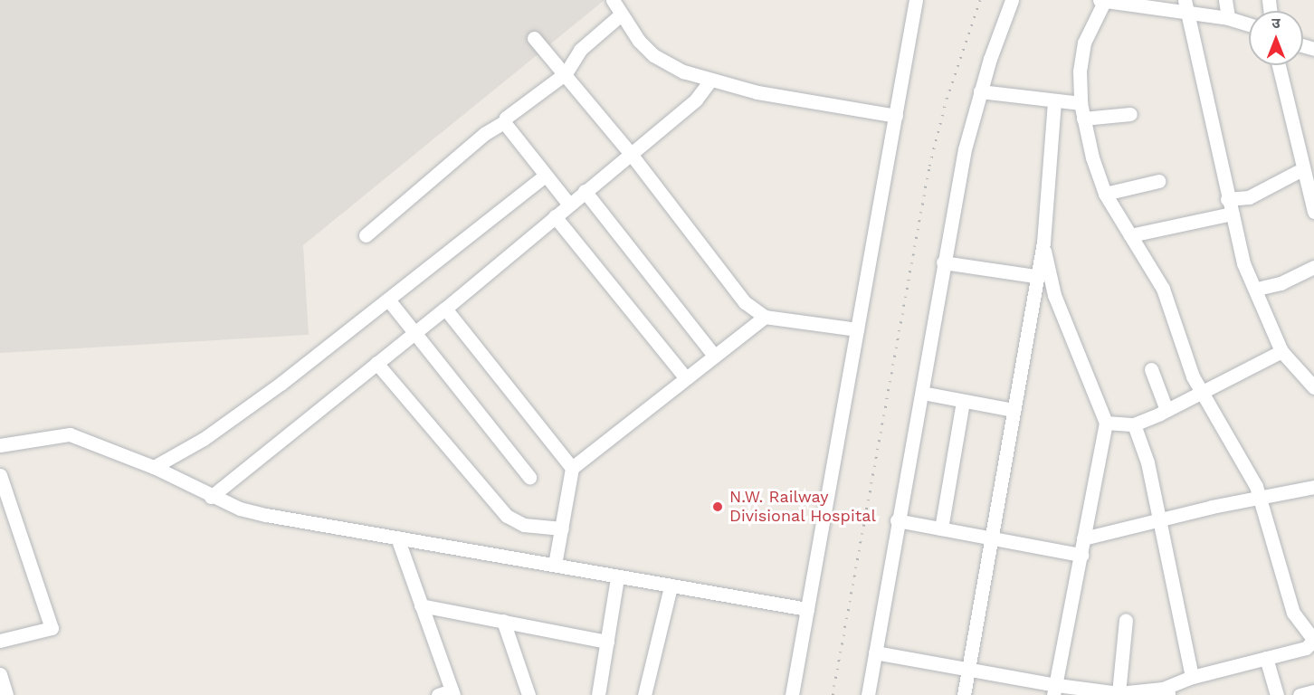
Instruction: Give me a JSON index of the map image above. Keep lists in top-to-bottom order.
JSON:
{
  "places": ["N.W. Railway Divisional Hospital"],
  "north": "top"
}
